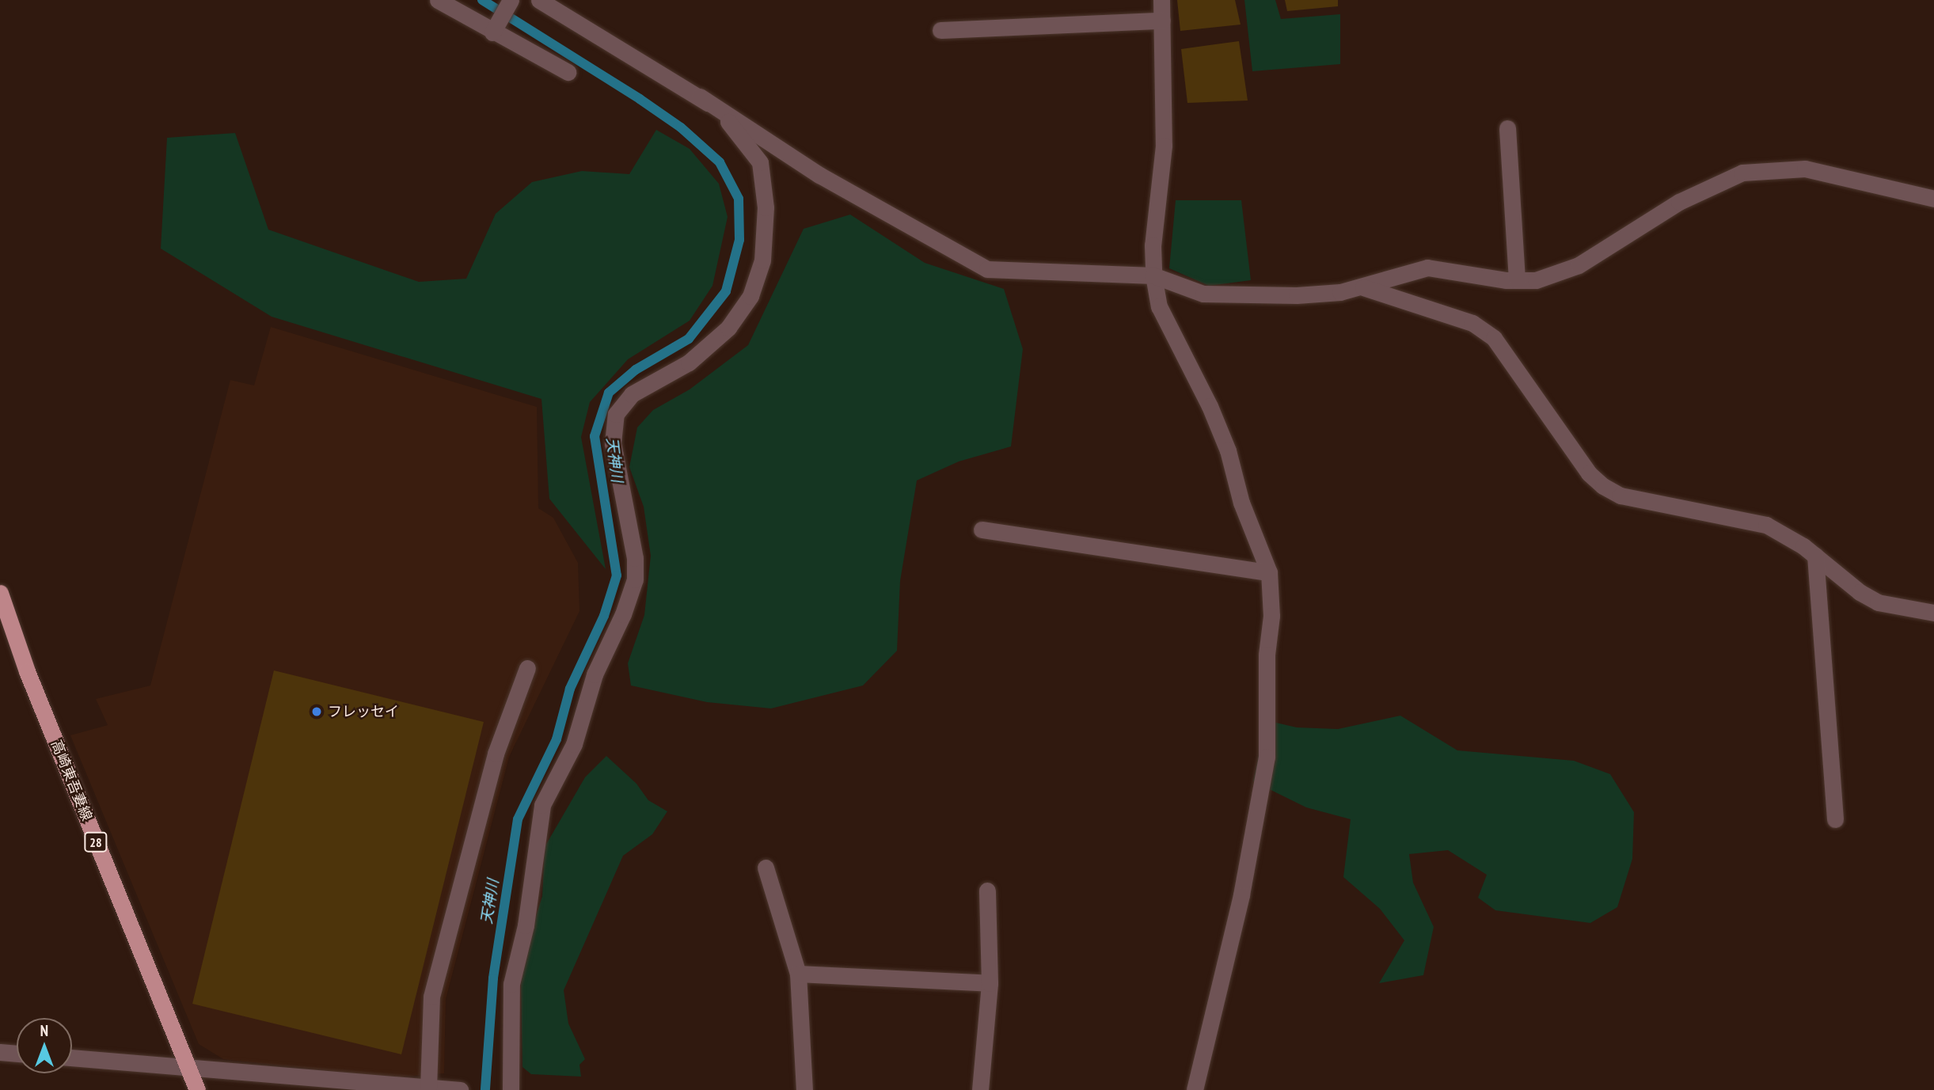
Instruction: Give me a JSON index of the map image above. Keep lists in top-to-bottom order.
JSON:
{
  "streets": {
    "main road": ["高崎東吾妻線", "28"]
  },
  "water": ["天神川"],
  "places": ["フレッセイ"],
  "north": "top"
}
